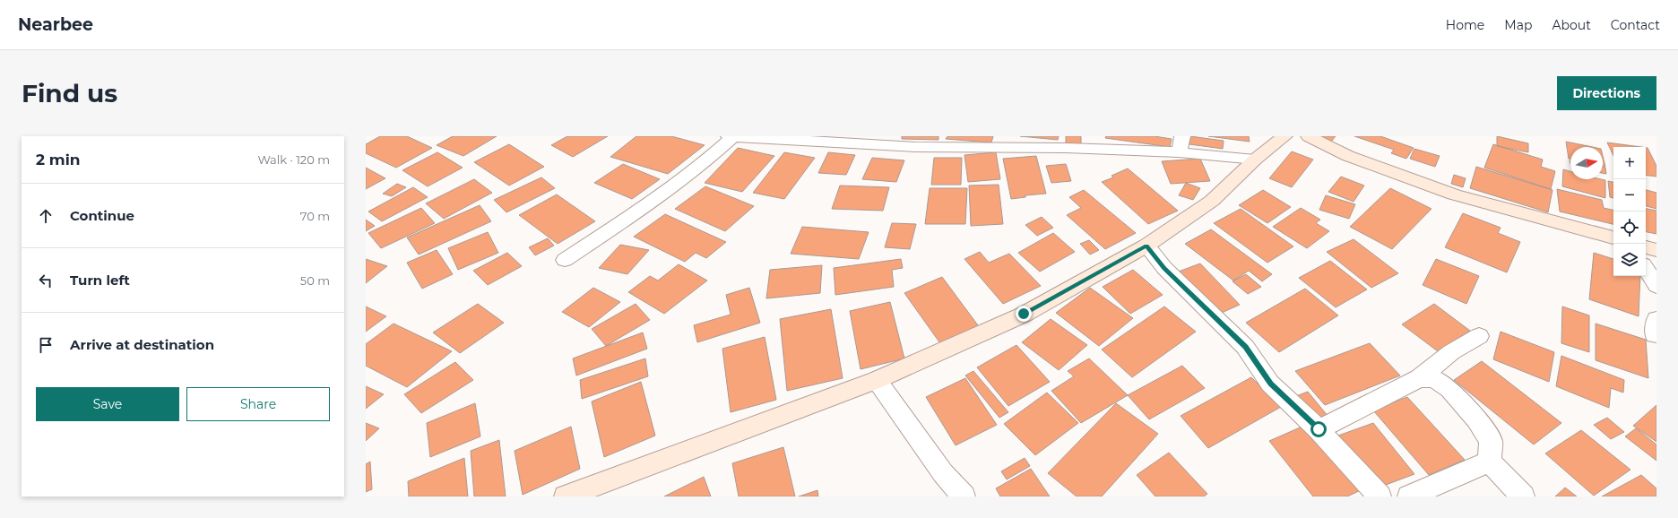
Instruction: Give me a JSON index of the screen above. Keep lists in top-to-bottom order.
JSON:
{
  "north": "right",
  "page": {
    "header": "Nearbee",
    "nav": [
      "Home",
      "Map",
      "About",
      "Contact"
    ],
    "buttons": [
      "Directions",
      ["Save", "Share"]
    ],
    "title": "Find us",
    "heading": ["2 min", "Walk · 120 m"],
    "map_buttons": ["+", "−"],
    "list": [
      ["Continue", "70 m"],
      ["Turn left", "50 m"],
      "Arrive at destination"
    ]
  }
}
